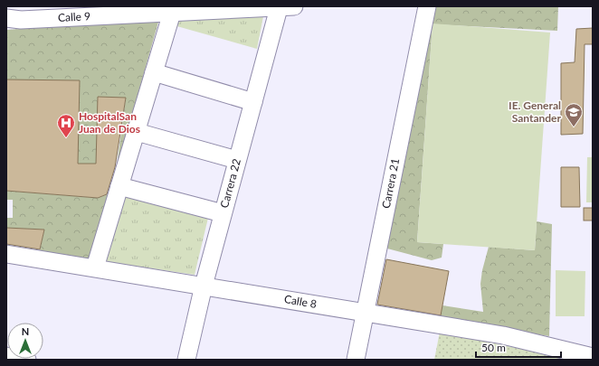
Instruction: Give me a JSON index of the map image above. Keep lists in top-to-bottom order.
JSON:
{
  "streets": {
    "street": [
      "Calle 9",
      "Carrera 22",
      "Carrera 21",
      "Calle 8"
    ]
  },
  "crossings": [
    ["Calle 9", "Carrera 22"],
    ["Carrera 22", "Calle 8"],
    ["Carrera 21", "Calle 8"]
  ],
  "places": {
    "school or university": ["IE. General Santander"],
    "hospital": ["HospitalSan Juan de Dios"]
  },
  "scale_bar": "50 m",
  "north": "top"
}
